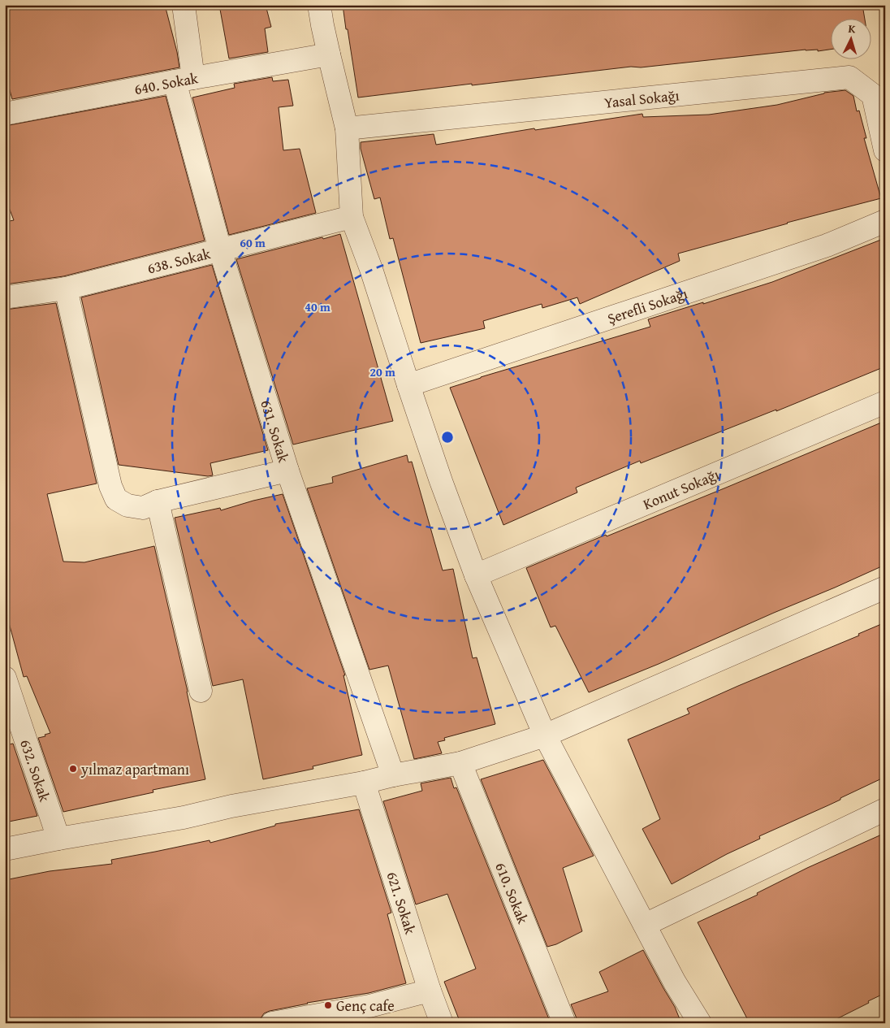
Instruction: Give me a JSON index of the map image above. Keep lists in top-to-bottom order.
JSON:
{
  "streets": {
    "street": [
      "640. Sokak",
      "Yasal Sokağı",
      "638. Sokak",
      "Şerefli Sokağı",
      "631. Sokak",
      "Konut Sokağı",
      "632. Sokak",
      "610. Sokak",
      "621. Sokak"
    ]
  },
  "crossings": [
    ["640. Sokak", "631. Sokak"],
    ["638. Sokak", "631. Sokak"]
  ],
  "places": ["yılmaz apartmanı", "Genç cafe"],
  "north": "top",
  "rings": ["60 m", "40 m", "20 m"]
}
